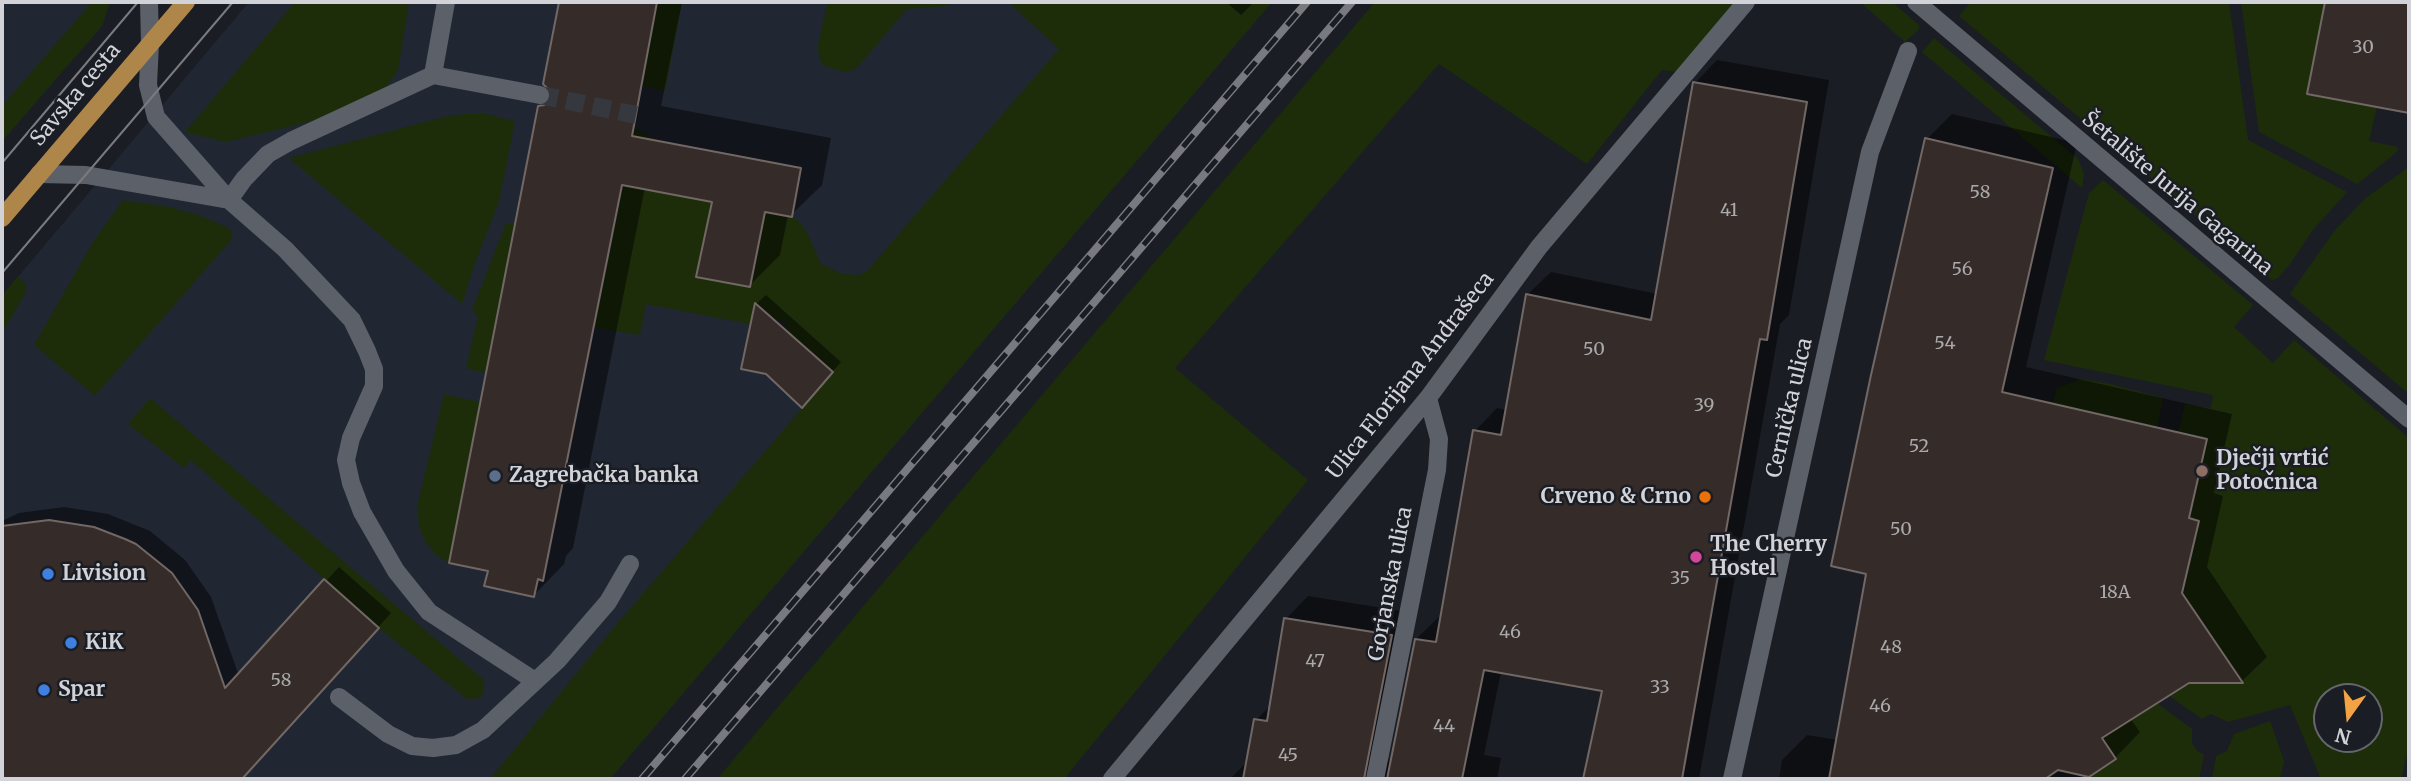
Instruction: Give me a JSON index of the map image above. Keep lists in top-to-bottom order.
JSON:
{
  "streets": {
    "main road": ["Savska cesta"],
    "street": [
      "Šetalište Jurija Gagarina",
      "Ulica Florijana Andrašeca",
      "Cernička ulica",
      "Gorjanska ulica"
    ]
  },
  "crossings": [
    ["Ulica Florijana Andrašeca", "Gorjanska ulica"]
  ],
  "places": [
    "Dječji vrtić Potočnica",
    "Zagrebačka banka",
    "Crveno & Crno",
    "The Cherry Hostel",
    "Livision",
    "KiK",
    "Spar"
  ],
  "house_numbers": [
    "30",
    "58",
    "41",
    "56",
    "54",
    "50",
    "39",
    "52",
    "50",
    "35",
    "18A",
    "46",
    "48",
    "47",
    "58",
    "33",
    "46",
    "44",
    "45"
  ],
  "north": "bottom"
}
